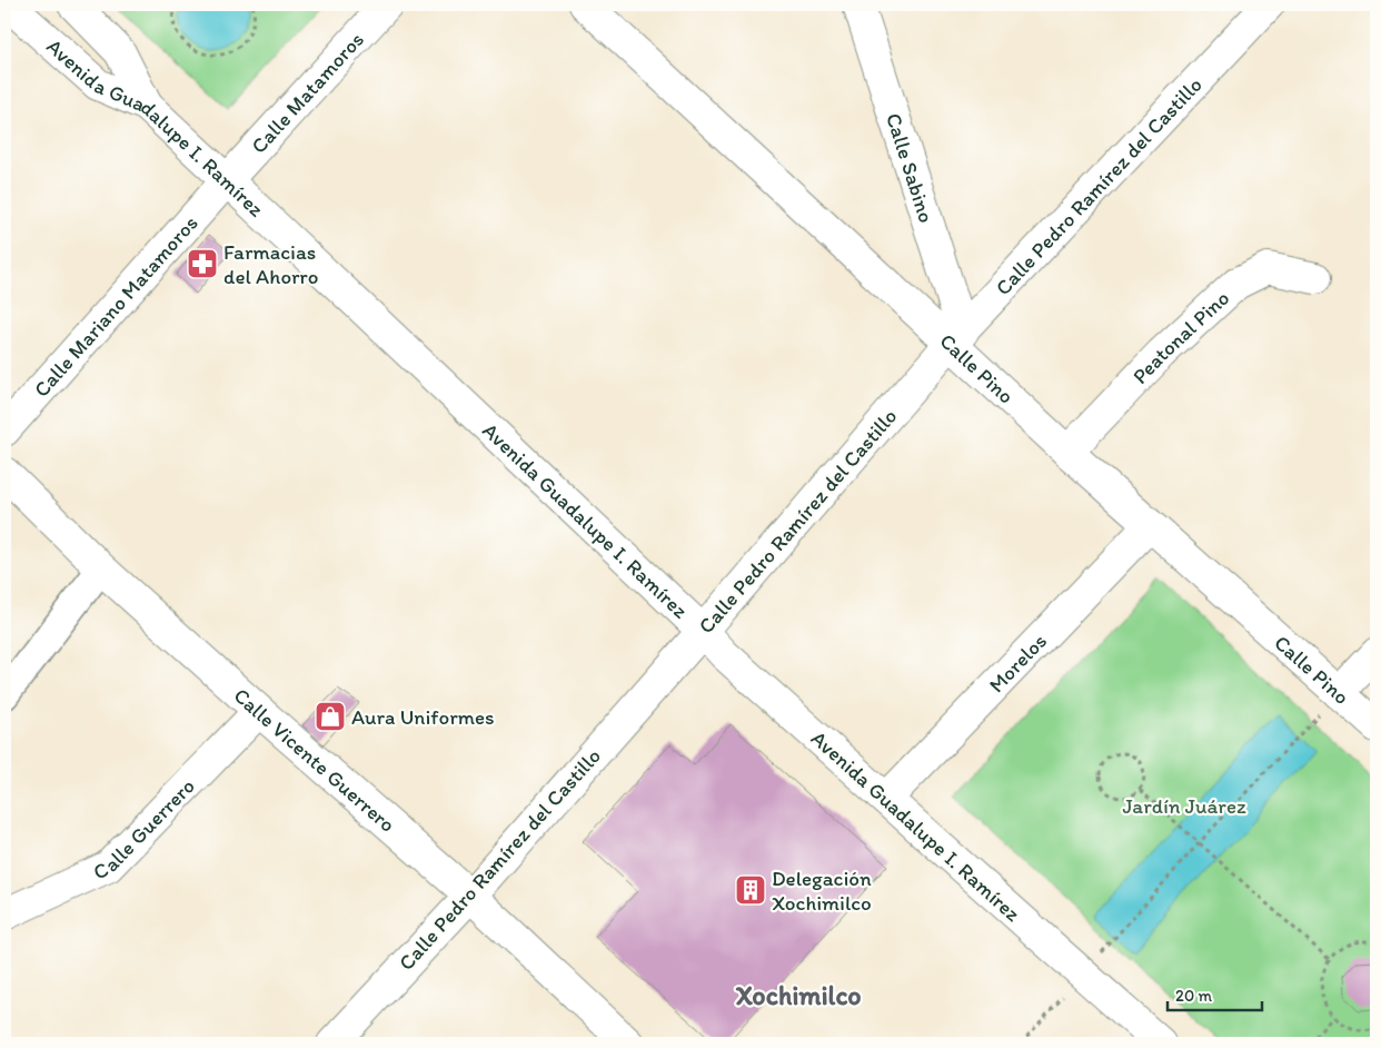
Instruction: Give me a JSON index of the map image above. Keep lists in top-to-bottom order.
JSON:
{
  "streets": {
    "street": [
      "Calle Matamoros",
      "Avenida Guadalupe I. Ramírez",
      "Calle Sabino",
      "Calle Pedro Ramírez del Castillo",
      "Calle Mariano Matamoros",
      "Peatonal Pino",
      "Calle Pino",
      "Morelos",
      "Calle Vicente Guerrero",
      "Calle Guerrero"
    ]
  },
  "crossings": [
    ["Calle Matamoros", "Avenida Guadalupe I. Ramírez"],
    ["Calle Matamoros", "Calle Mariano Matamoros"],
    ["Avenida Guadalupe I. Ramírez", "Calle Pedro Ramírez del Castillo"],
    ["Avenida Guadalupe I. Ramírez", "Calle Mariano Matamoros"],
    ["Avenida Guadalupe I. Ramírez", "Morelos"],
    ["Calle Sabino", "Calle Pedro Ramírez del Castillo"],
    ["Calle Sabino", "Calle Pino"],
    ["Calle Pedro Ramírez del Castillo", "Calle Pino"],
    ["Calle Pedro Ramírez del Castillo", "Calle Vicente Guerrero"],
    ["Peatonal Pino", "Calle Pino"],
    ["Calle Pino", "Morelos"],
    ["Calle Vicente Guerrero", "Calle Guerrero"]
  ],
  "districts": ["Xochimilco"],
  "parks": ["Jardín Juárez"],
  "places": {
    "pharmacy": ["Farmacias del Ahorro"],
    "shop": ["Aura Uniformes"],
    "building": ["Delegación Xochimilco"]
  },
  "scale_bar": "20 m"
}
